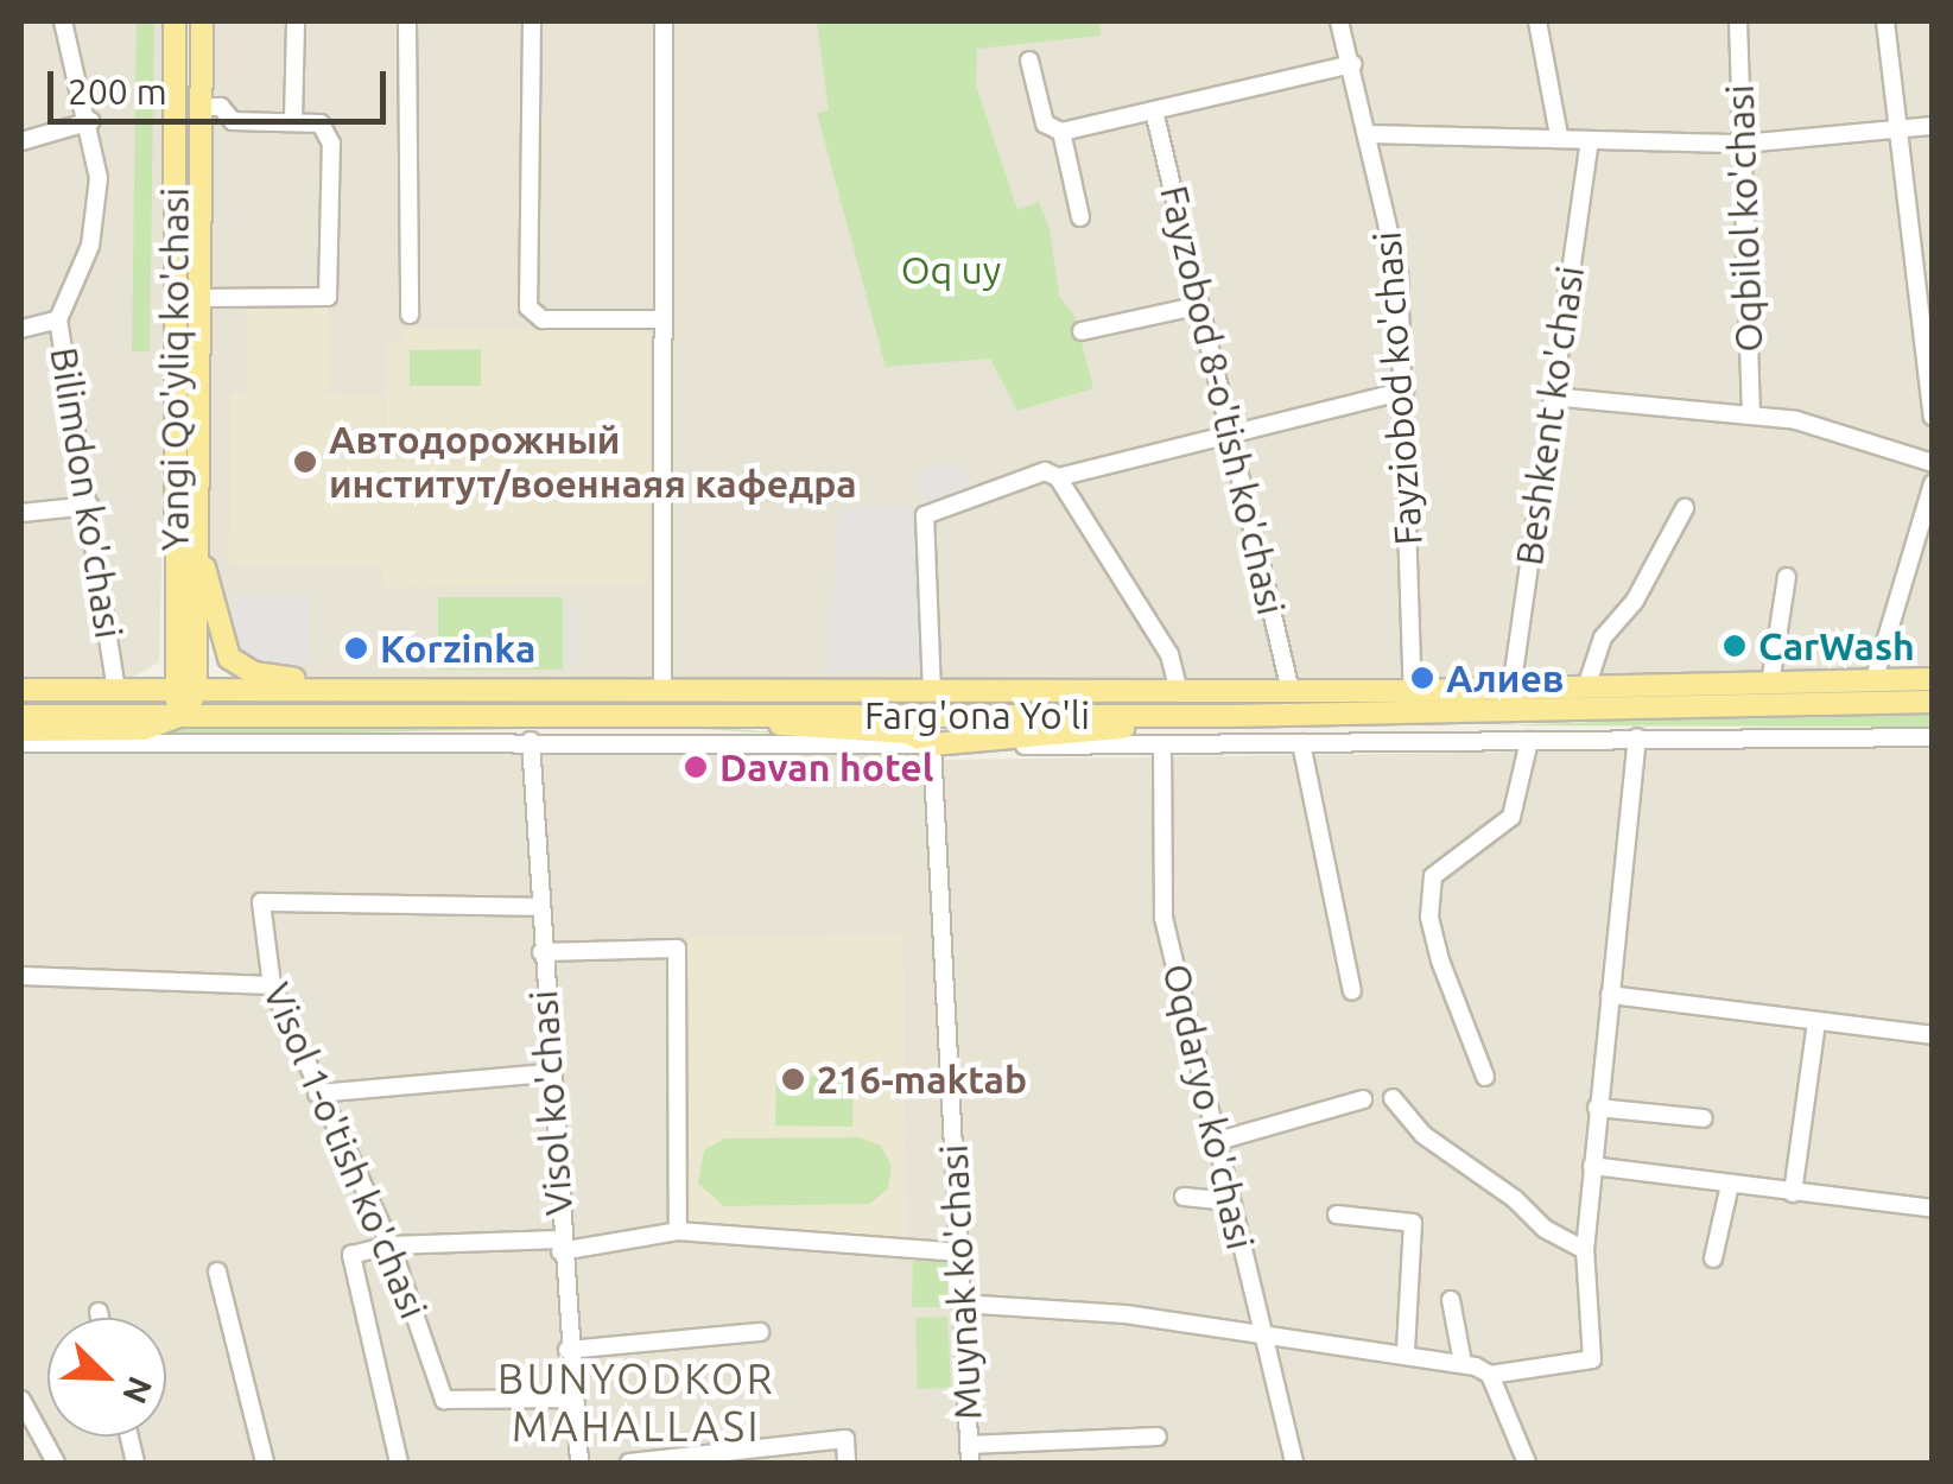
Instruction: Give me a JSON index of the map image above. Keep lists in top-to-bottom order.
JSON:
{
  "streets": {
    "main road": ["Yangi Qo'yliq ko'chasi", "Farg'ona Yo'li"],
    "street": [
      "Oqbilol ko'chasi",
      "Fayziobod ko'chasi",
      "Fayzobod 8-o'tish ko'chasi",
      "Beshkent ko'chasi",
      "Bilimdon ko'chasi",
      "Visol ko'chasi",
      "Oqdaryo ko'chasi",
      "Visol 1-o'tish ko'chasi",
      "Muynak ko'chasi"
    ]
  },
  "crossings": [
    ["Yangi Qo'yliq ko'chasi", "Farg'ona Yo'li"],
    ["Fayziobod ko'chasi", "Farg'ona Yo'li"],
    ["Fayzobod 8-o'tish ko'chasi", "Farg'ona Yo'li"],
    ["Beshkent ko'chasi", "Farg'ona Yo'li"],
    ["Bilimdon ko'chasi", "Farg'ona Yo'li"],
    ["Farg'ona Yo'li", "Visol ko'chasi"],
    ["Farg'ona Yo'li", "Oqdaryo ko'chasi"],
    ["Farg'ona Yo'li", "Muynak ko'chasi"],
    ["Visol ko'chasi", "Visol 1-o'tish ko'chasi"]
  ],
  "districts": ["BUNYODKOR MAHALLASI"],
  "parks": ["Oq uy"],
  "places": [
    "Автодорожный институт/военнаяя кафедра",
    "CarWash",
    "Korzinka",
    "Алиев",
    "Davan hotel",
    "216-maktab"
  ],
  "scale_bar": "200 m",
  "north": "bottom right"
}
